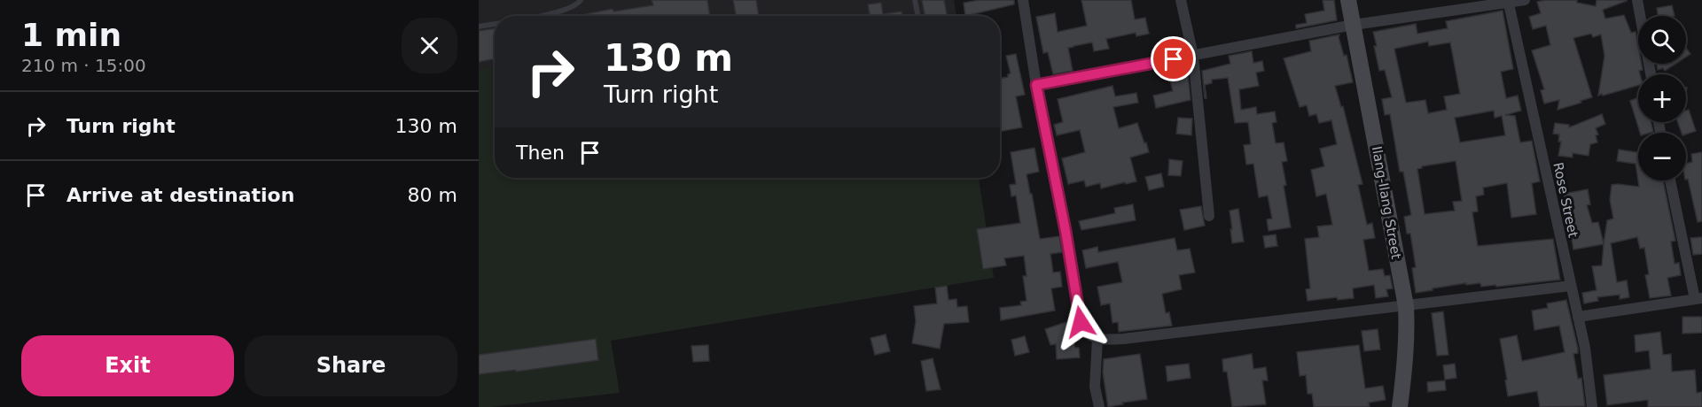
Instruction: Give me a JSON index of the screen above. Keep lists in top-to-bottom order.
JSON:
{
  "streets": {
    "main road": ["Ilang-Ilang Street"],
    "street": ["Rose Street"]
  },
  "page": {
    "heading": ["1 min", "210 m · 15:00"],
    "map_buttons": ["+", "−"],
    "turn": ["130 m", "Turn right"],
    "list": [
      {
        "name": "Turn right",
        "value": "130 m"
      },
      {
        "name": "Arrive at destination",
        "value": "80 m"
      }
    ],
    "then": "Then",
    "buttons": ["Exit", "Share"]
  }
}
